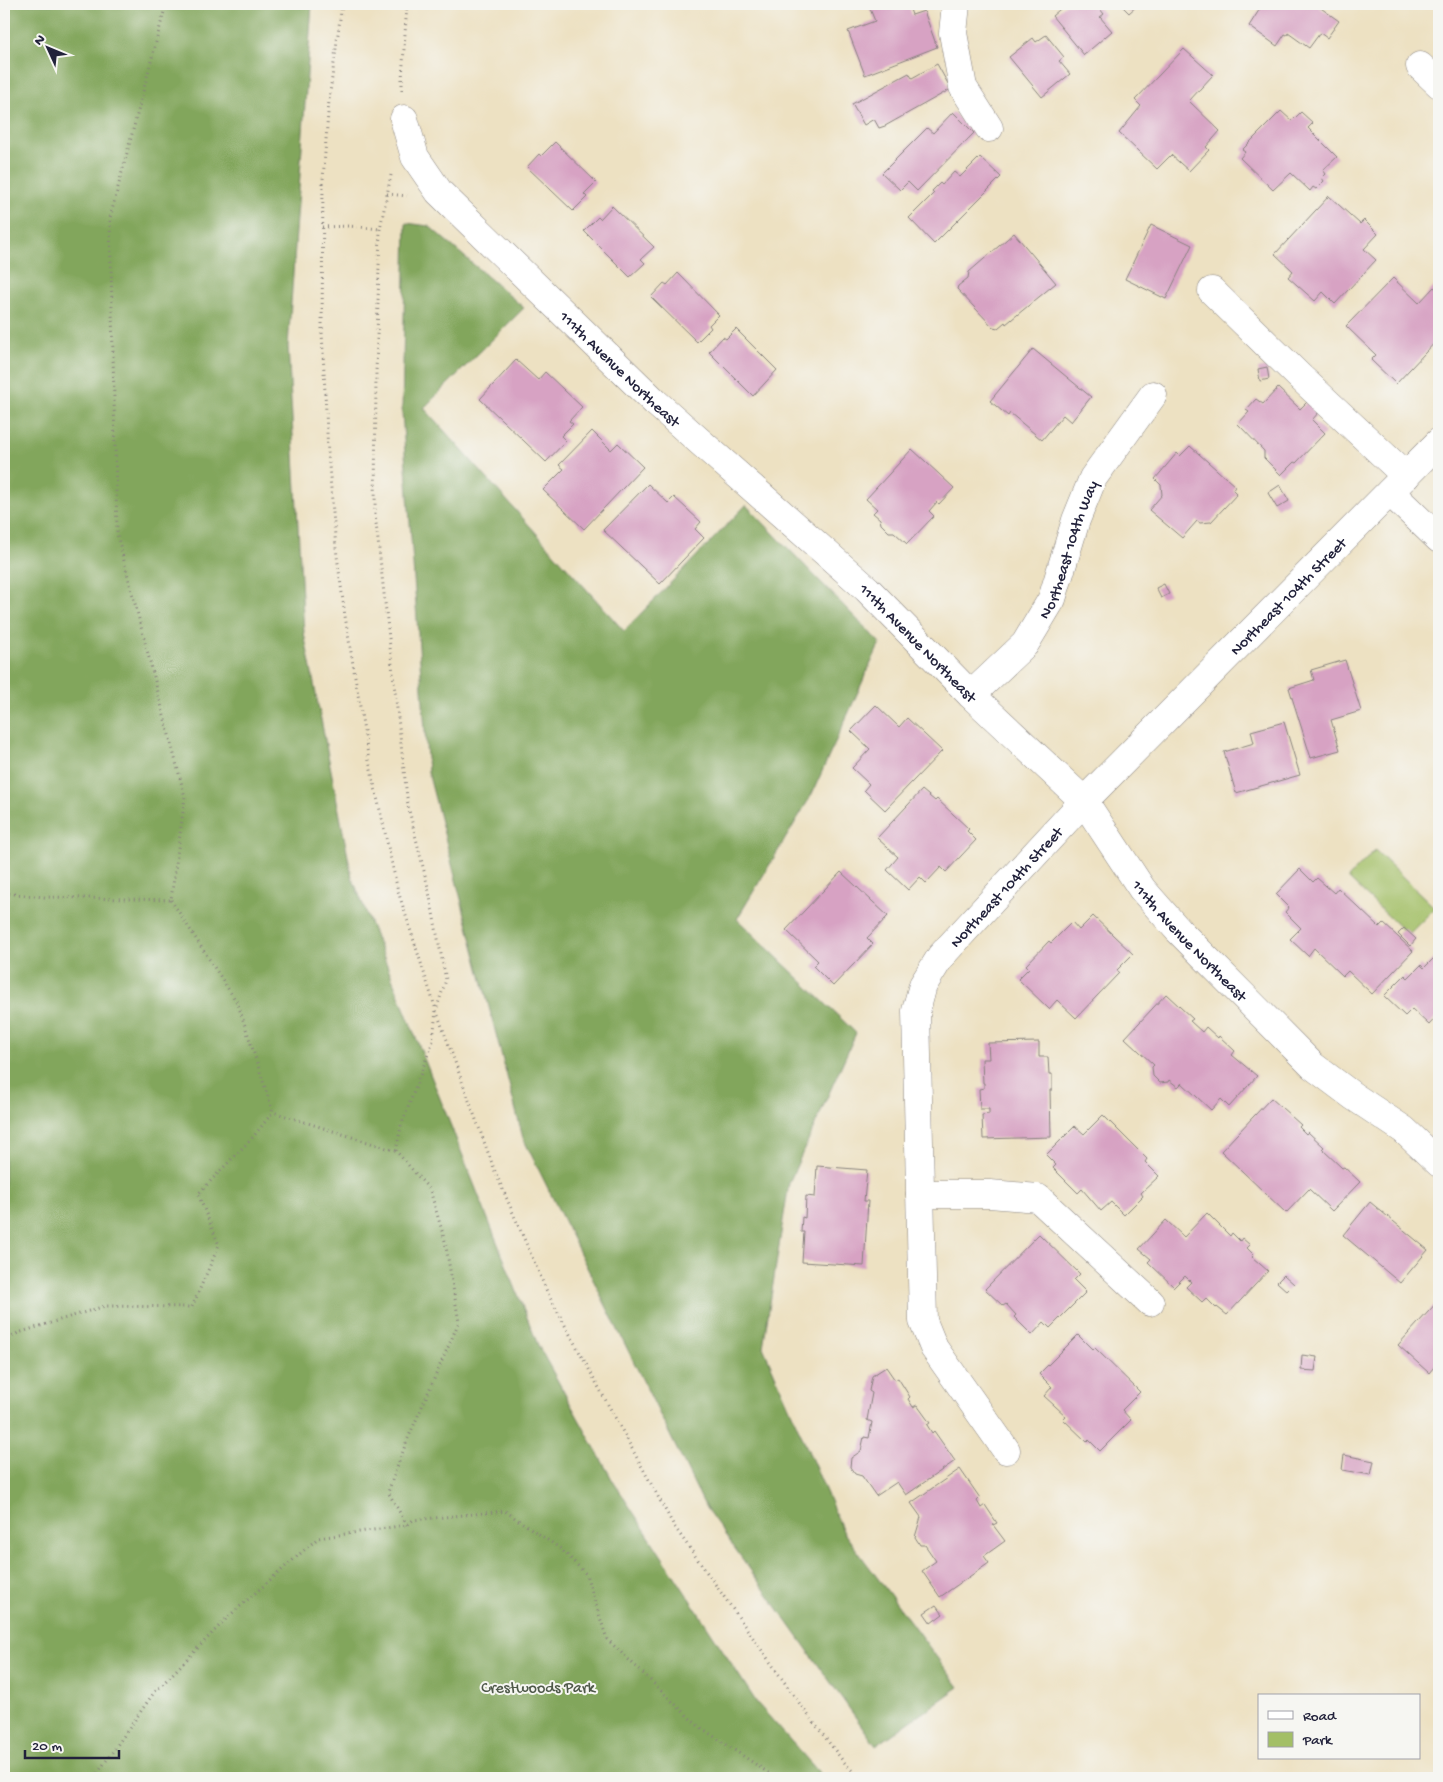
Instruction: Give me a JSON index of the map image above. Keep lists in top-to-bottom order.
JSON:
{
  "streets": {
    "street": ["111th Avenue Northeast", "Northeast 104th Way", "Northeast 104th Street"]
  },
  "crossings": [
    ["111th Avenue Northeast", "Northeast 104th Way"],
    ["111th Avenue Northeast", "Northeast 104th Street"]
  ],
  "parks": ["Crestwoods Park"],
  "legend": ["Road", "Park"],
  "scale_bar": "20 m",
  "north": "top left"
}
